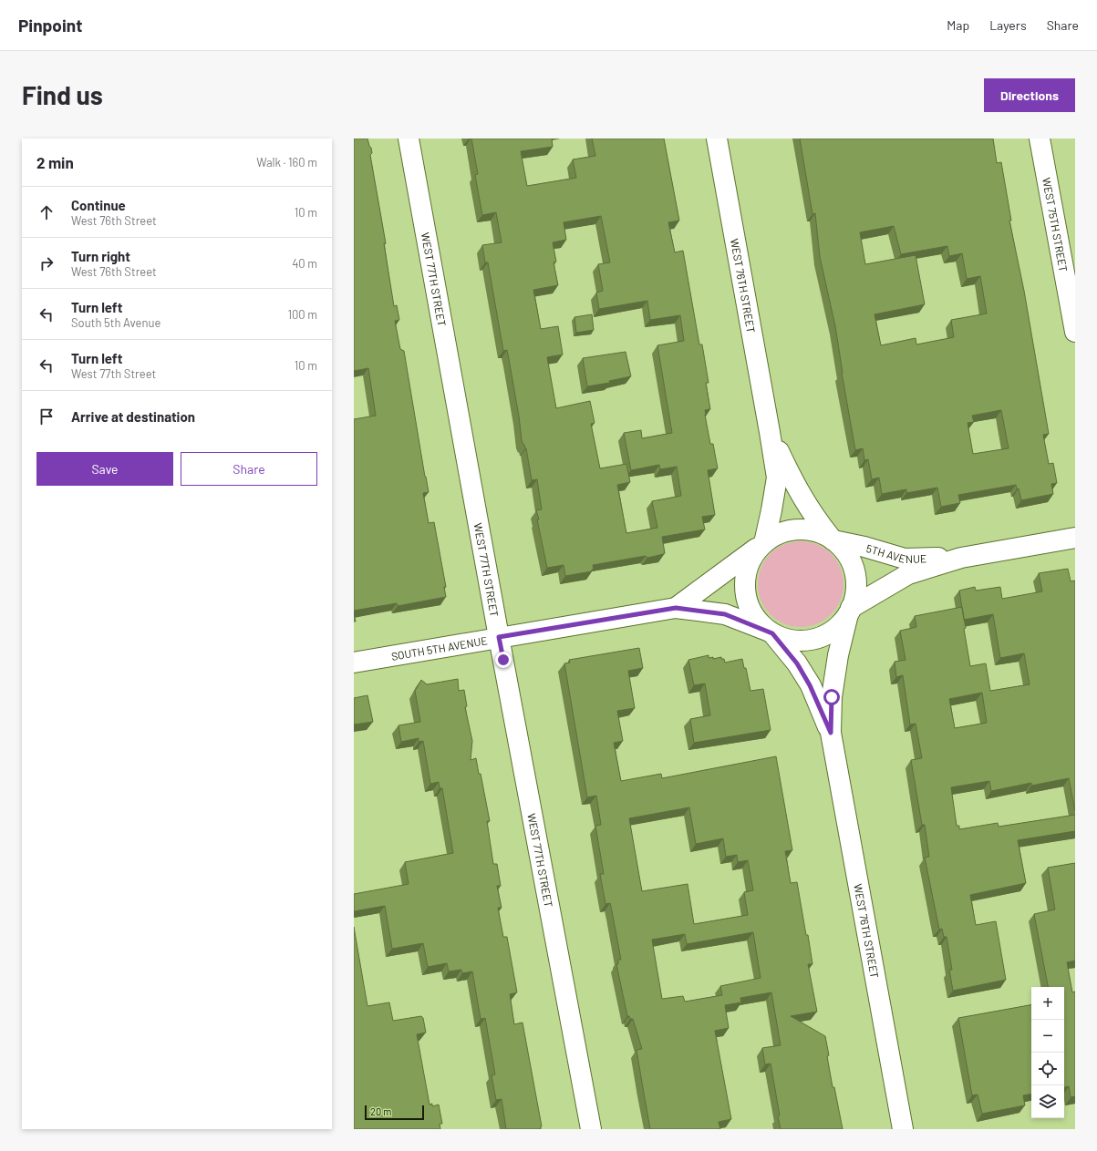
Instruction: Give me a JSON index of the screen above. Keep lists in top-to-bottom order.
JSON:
{
  "streets": {
    "street": [
      "WEST 75TH STREET",
      "WEST 77TH STREET",
      "WEST 76TH STREET",
      "5TH AVENUE",
      "SOUTH 5TH AVENUE"
    ]
  },
  "crossings": [
    ["WEST 77TH STREET", "SOUTH 5TH AVENUE"],
    ["WEST 76TH STREET", "5TH AVENUE"],
    ["WEST 76TH STREET", "SOUTH 5TH AVENUE"],
    ["5TH AVENUE", "SOUTH 5TH AVENUE"]
  ],
  "scale_bar": "20 m",
  "page": {
    "header": "Pinpoint",
    "nav": ["Map", "Layers", "Share"],
    "buttons": [
      "Directions",
      ["Save", "Share"]
    ],
    "title": "Find us",
    "heading": ["2 min", "Walk · 160 m"],
    "list": [
      ["Continue", "West 76th Street", "10 m"],
      ["Turn right", "West 76th Street", "40 m"],
      ["Turn left", "South 5th Avenue", "100 m"],
      ["Turn left", "West 77th Street", "10 m"],
      "Arrive at destination"
    ],
    "map_buttons": ["+", "−"],
    "scale": "20 m"
  }
}
